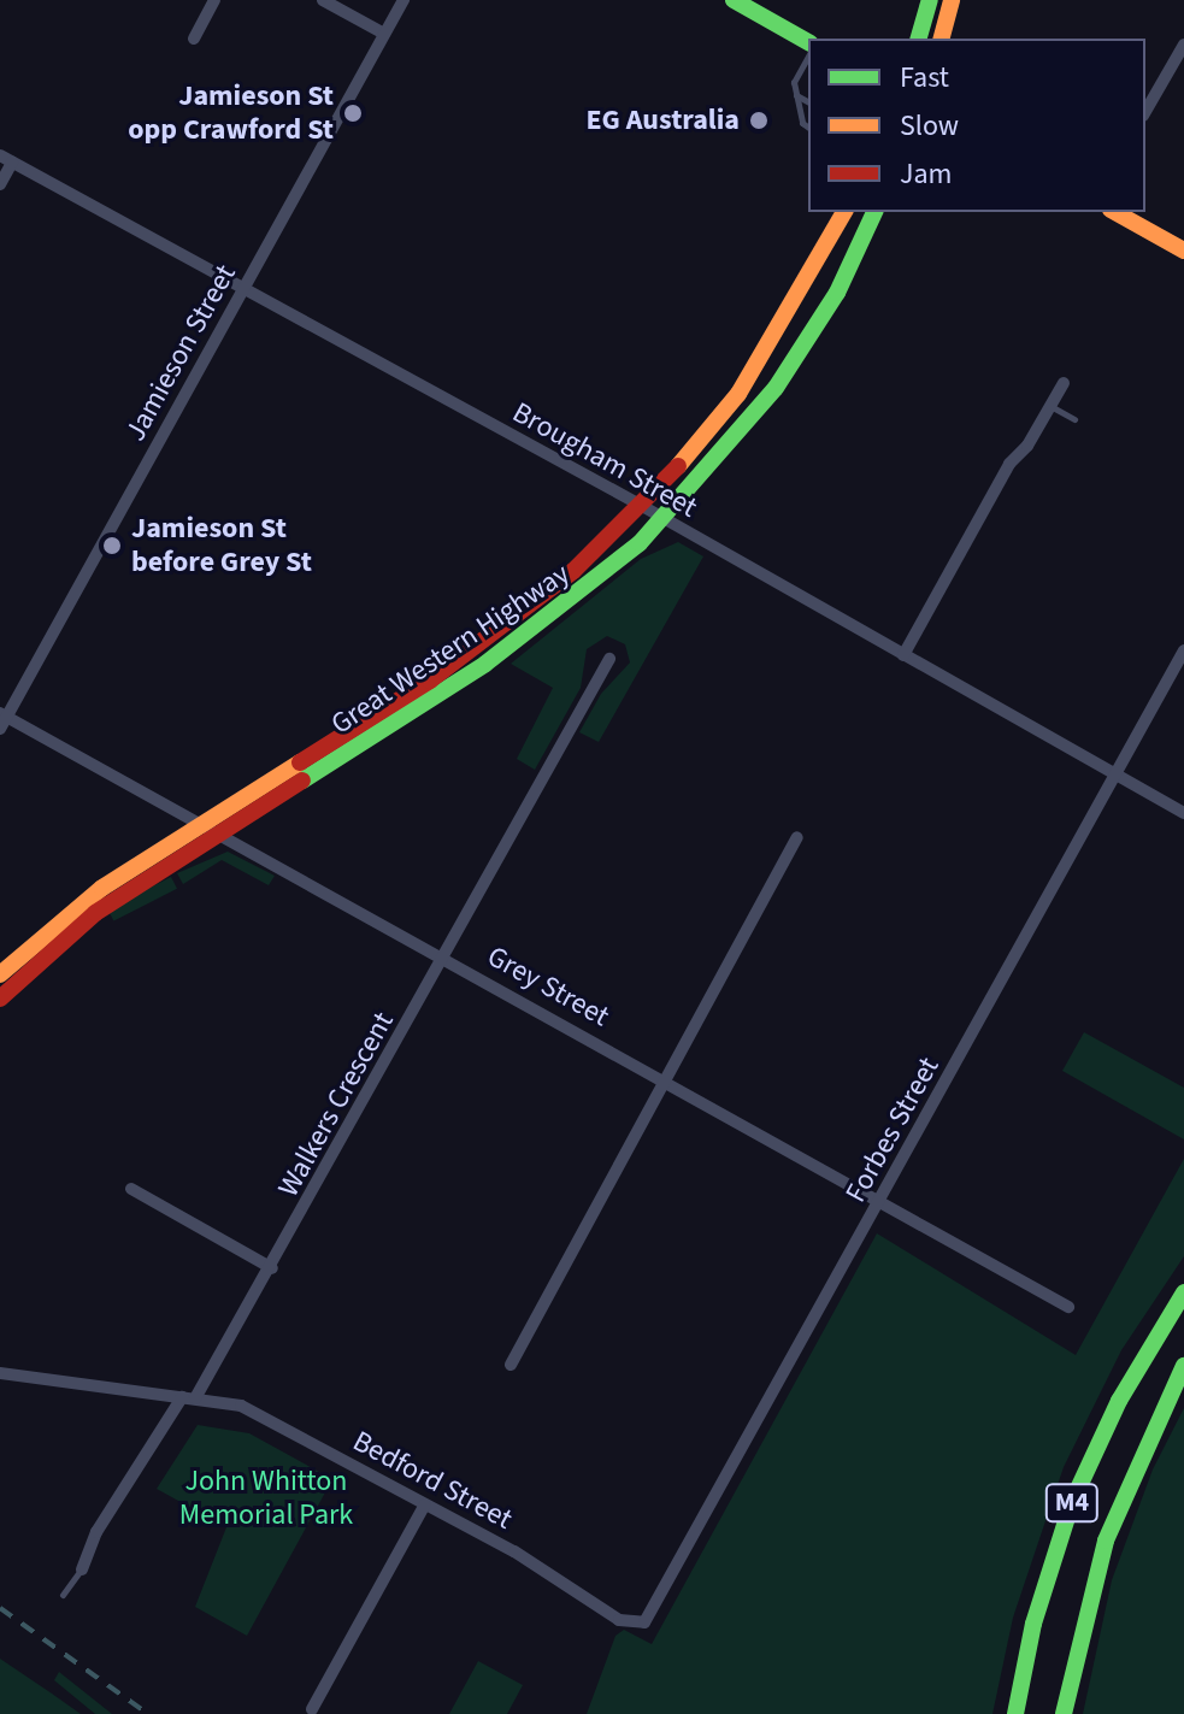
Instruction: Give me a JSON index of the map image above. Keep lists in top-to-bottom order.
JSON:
{
  "streets": {
    "main road": ["Great Western Highway", "M4"],
    "street": [
      "Jamieson Street",
      "Brougham Street",
      "Grey Street",
      "Walkers Crescent",
      "Forbes Street",
      "Bedford Street"
    ]
  },
  "crossings": [
    ["Jamieson Street", "Brougham Street"],
    ["Jamieson Street", "Grey Street"],
    ["Brougham Street", "Great Western Highway"],
    ["Brougham Street", "Forbes Street"],
    ["Great Western Highway", "Grey Street"],
    ["Grey Street", "Walkers Crescent"],
    ["Grey Street", "Forbes Street"],
    ["Walkers Crescent", "Bedford Street"],
    ["Forbes Street", "Bedford Street"]
  ],
  "parks": ["John Whitton Memorial Park"],
  "places": ["Jamieson St opp Crawford St", "EG Australia", "Jamieson St before Grey St"],
  "legend": ["Fast", "Slow", "Jam"]
}
